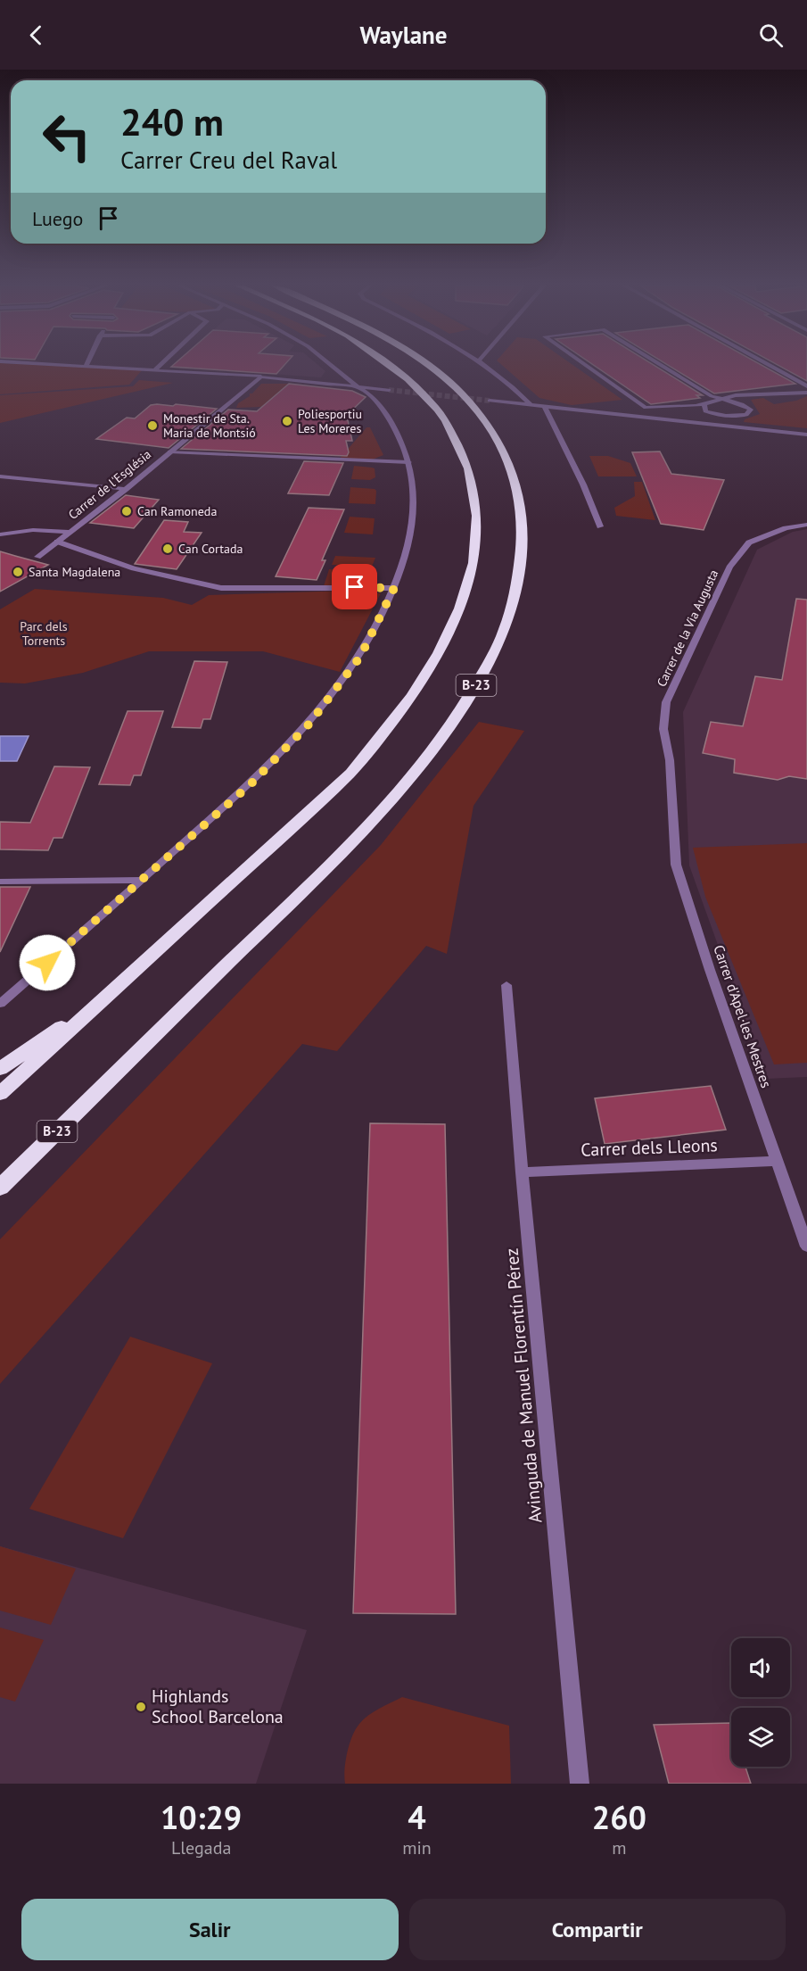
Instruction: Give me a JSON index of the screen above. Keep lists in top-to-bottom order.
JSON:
{
  "streets": {
    "highway": ["B-23"],
    "street": [
      "Carrer de l'Església",
      "Carrer de la Via Augusta",
      "Carrer d'Apel·les Mestres",
      "Carrer dels Lleons",
      "Avinguda de Manuel Florentín Pérez"
    ]
  },
  "crossings": [
    ["Carrer de la Via Augusta", "Carrer d'Apel·les Mestres"],
    ["Carrer d'Apel·les Mestres", "Carrer dels Lleons"],
    ["Carrer dels Lleons", "Avinguda de Manuel Florentín Pérez"]
  ],
  "parks": ["Parc dels Torrents"],
  "places": [
    "Poliesportiu Les Moreres",
    "Monestir de Sta. Maria de Montsió",
    "Can Ramoneda",
    "Can Cortada",
    "Santa Magdalena",
    "Highlands School Barcelona"
  ],
  "page": {
    "header": "Waylane",
    "turn": ["240 m", "Carrer Creu del Raval"],
    "then": "Luego",
    "eta": [
      "10:29",
      "Llegada",
      "4",
      "min",
      "260",
      "m"
    ],
    "buttons": ["Salir", "Compartir"]
  }
}
